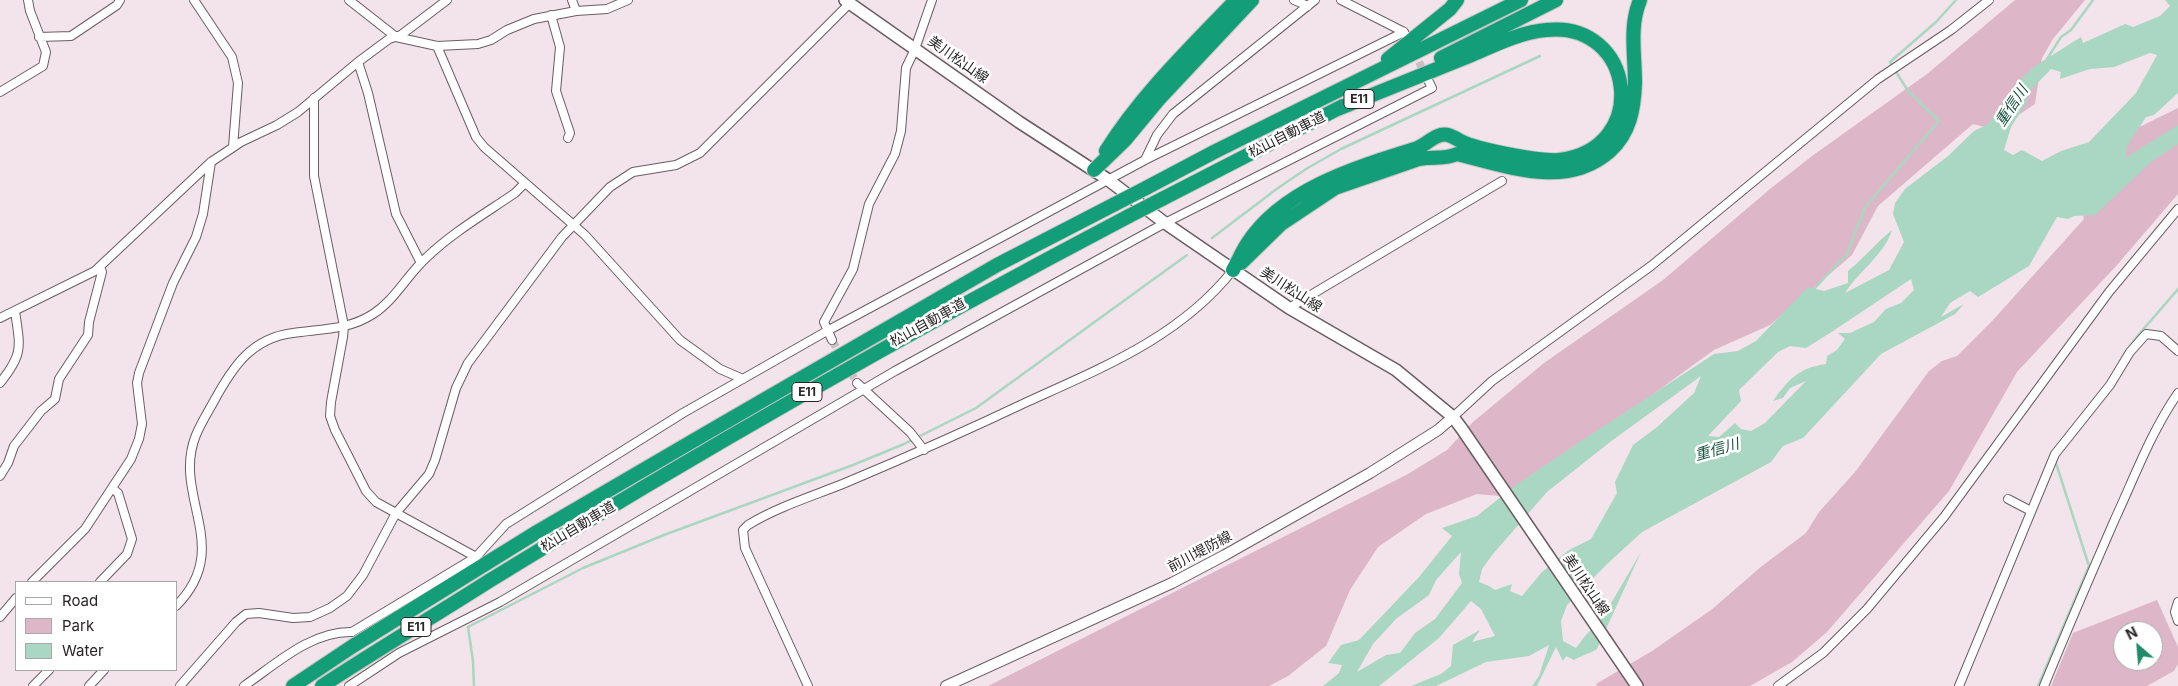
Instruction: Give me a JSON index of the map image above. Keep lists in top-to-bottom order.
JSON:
{
  "streets": {
    "highway": ["E11", "松山自動車道"],
    "main road": ["美川松山線"],
    "street": ["前川堤防線"]
  },
  "crossings": [
    ["美川松山線", "前川堤防線"]
  ],
  "water": ["重信川"],
  "legend": ["Road", "Park", "Water"],
  "north": "top left"
}
